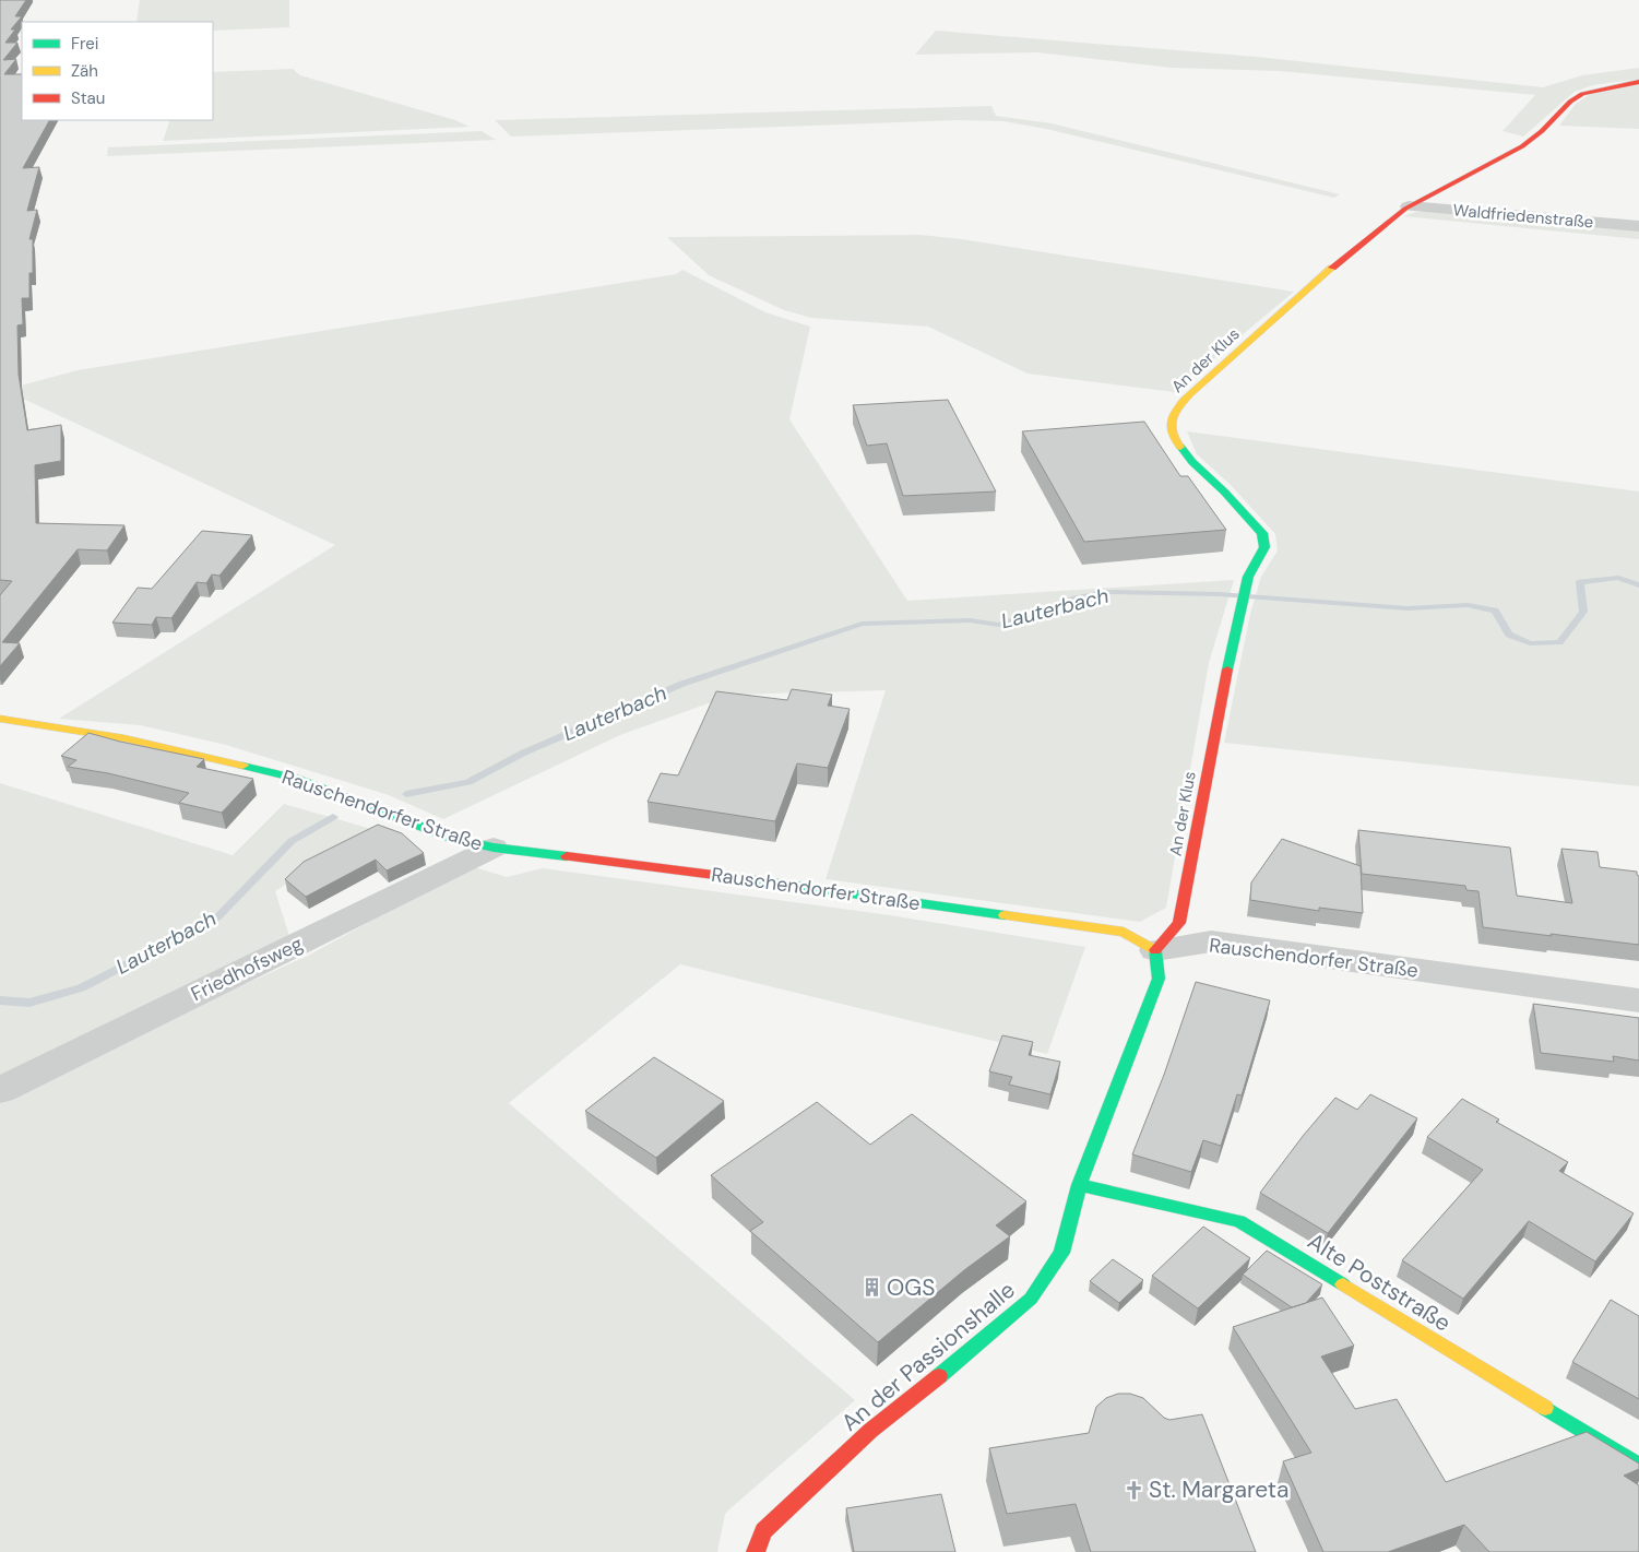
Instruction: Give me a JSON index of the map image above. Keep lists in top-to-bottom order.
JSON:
{
  "streets": {
    "street": [
      "Waldfriedenstraße",
      "An der Klus",
      "Rauschendorfer Straße",
      "Friedhofsweg",
      "Alte Poststraße",
      "An der Passionshalle"
    ]
  },
  "crossings": [
    ["Waldfriedenstraße", "An der Klus"],
    ["An der Klus", "Rauschendorfer Straße"],
    ["An der Klus", "An der Passionshalle"],
    ["Rauschendorfer Straße", "Friedhofsweg"],
    ["Rauschendorfer Straße", "An der Passionshalle"],
    ["Alte Poststraße", "An der Passionshalle"]
  ],
  "water": ["Lauterbach"],
  "places": {
    "building": ["OGS"],
    "church": ["St. Margareta"]
  },
  "legend": ["Frei", "Zäh", "Stau"]
}
